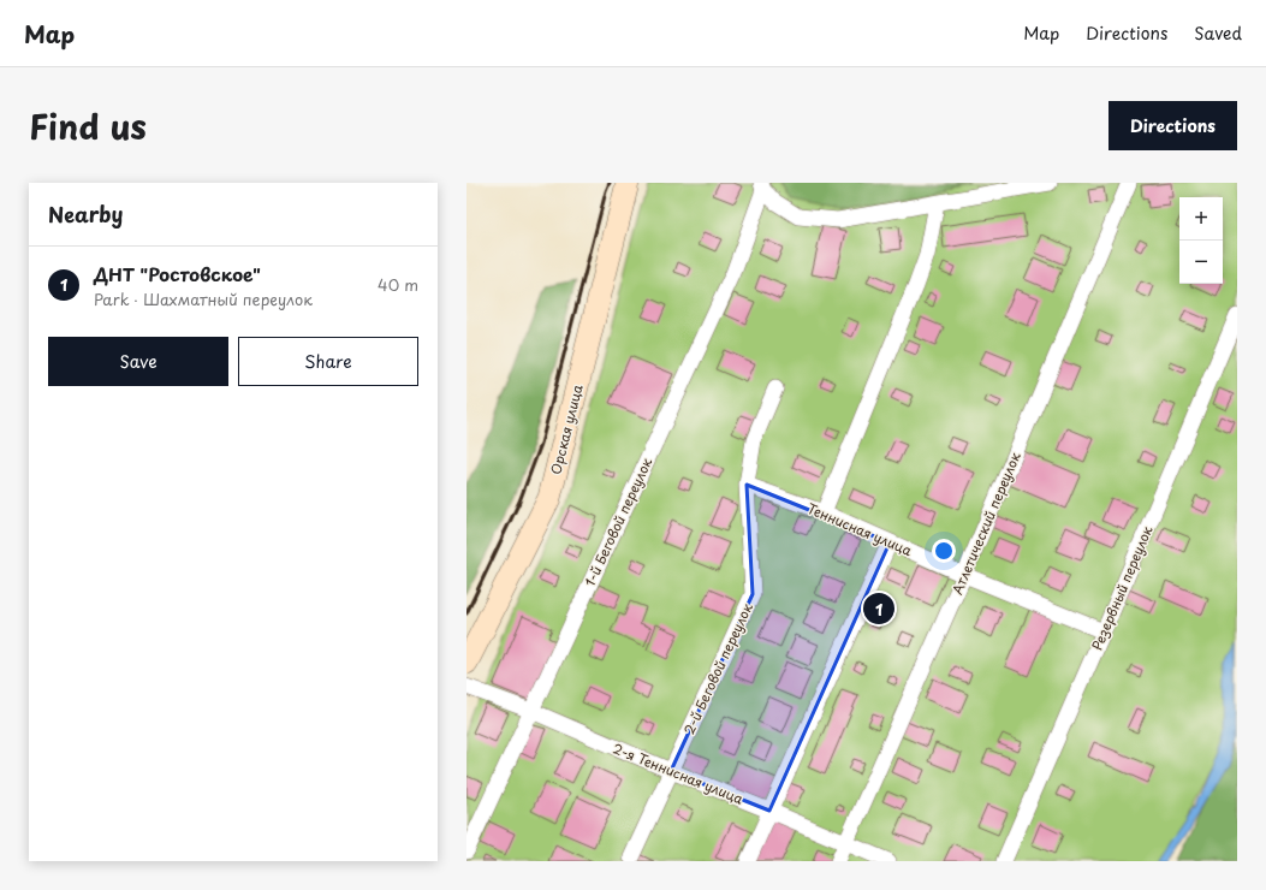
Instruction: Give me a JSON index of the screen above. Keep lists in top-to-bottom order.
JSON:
{
  "streets": {
    "main road": ["Орская улица"],
    "street": [
      "1-й Беговой переулок",
      "Атлетический переулок",
      "Теннисная улица",
      "Резервный переулок",
      "2-й Беговой переулок",
      "2-я Теннисная улица"
    ]
  },
  "crossings": [
    ["1-й Беговой переулок", "2-я Теннисная улица"],
    ["Атлетический переулок", "Теннисная улица"],
    ["Атлетический переулок", "2-я Теннисная улица"],
    ["Теннисная улица", "Резервный переулок"],
    ["Теннисная улица", "2-й Беговой переулок"],
    ["2-й Беговой переулок", "2-я Теннисная улица"]
  ],
  "page": {
    "header": "Map",
    "nav": ["Map", "Directions", "Saved"],
    "title": "Find us",
    "buttons": [
      "Directions",
      ["Save", "Share"]
    ],
    "heading": "Nearby",
    "map_buttons": ["+", "−"],
    "list": [
      {
        "mark": "1",
        "name": "ДНТ \"Ростовское\"",
        "note": "Park · Шахматный переулок",
        "value": "40 m"
      }
    ],
    "pins": "1"
  }
}
